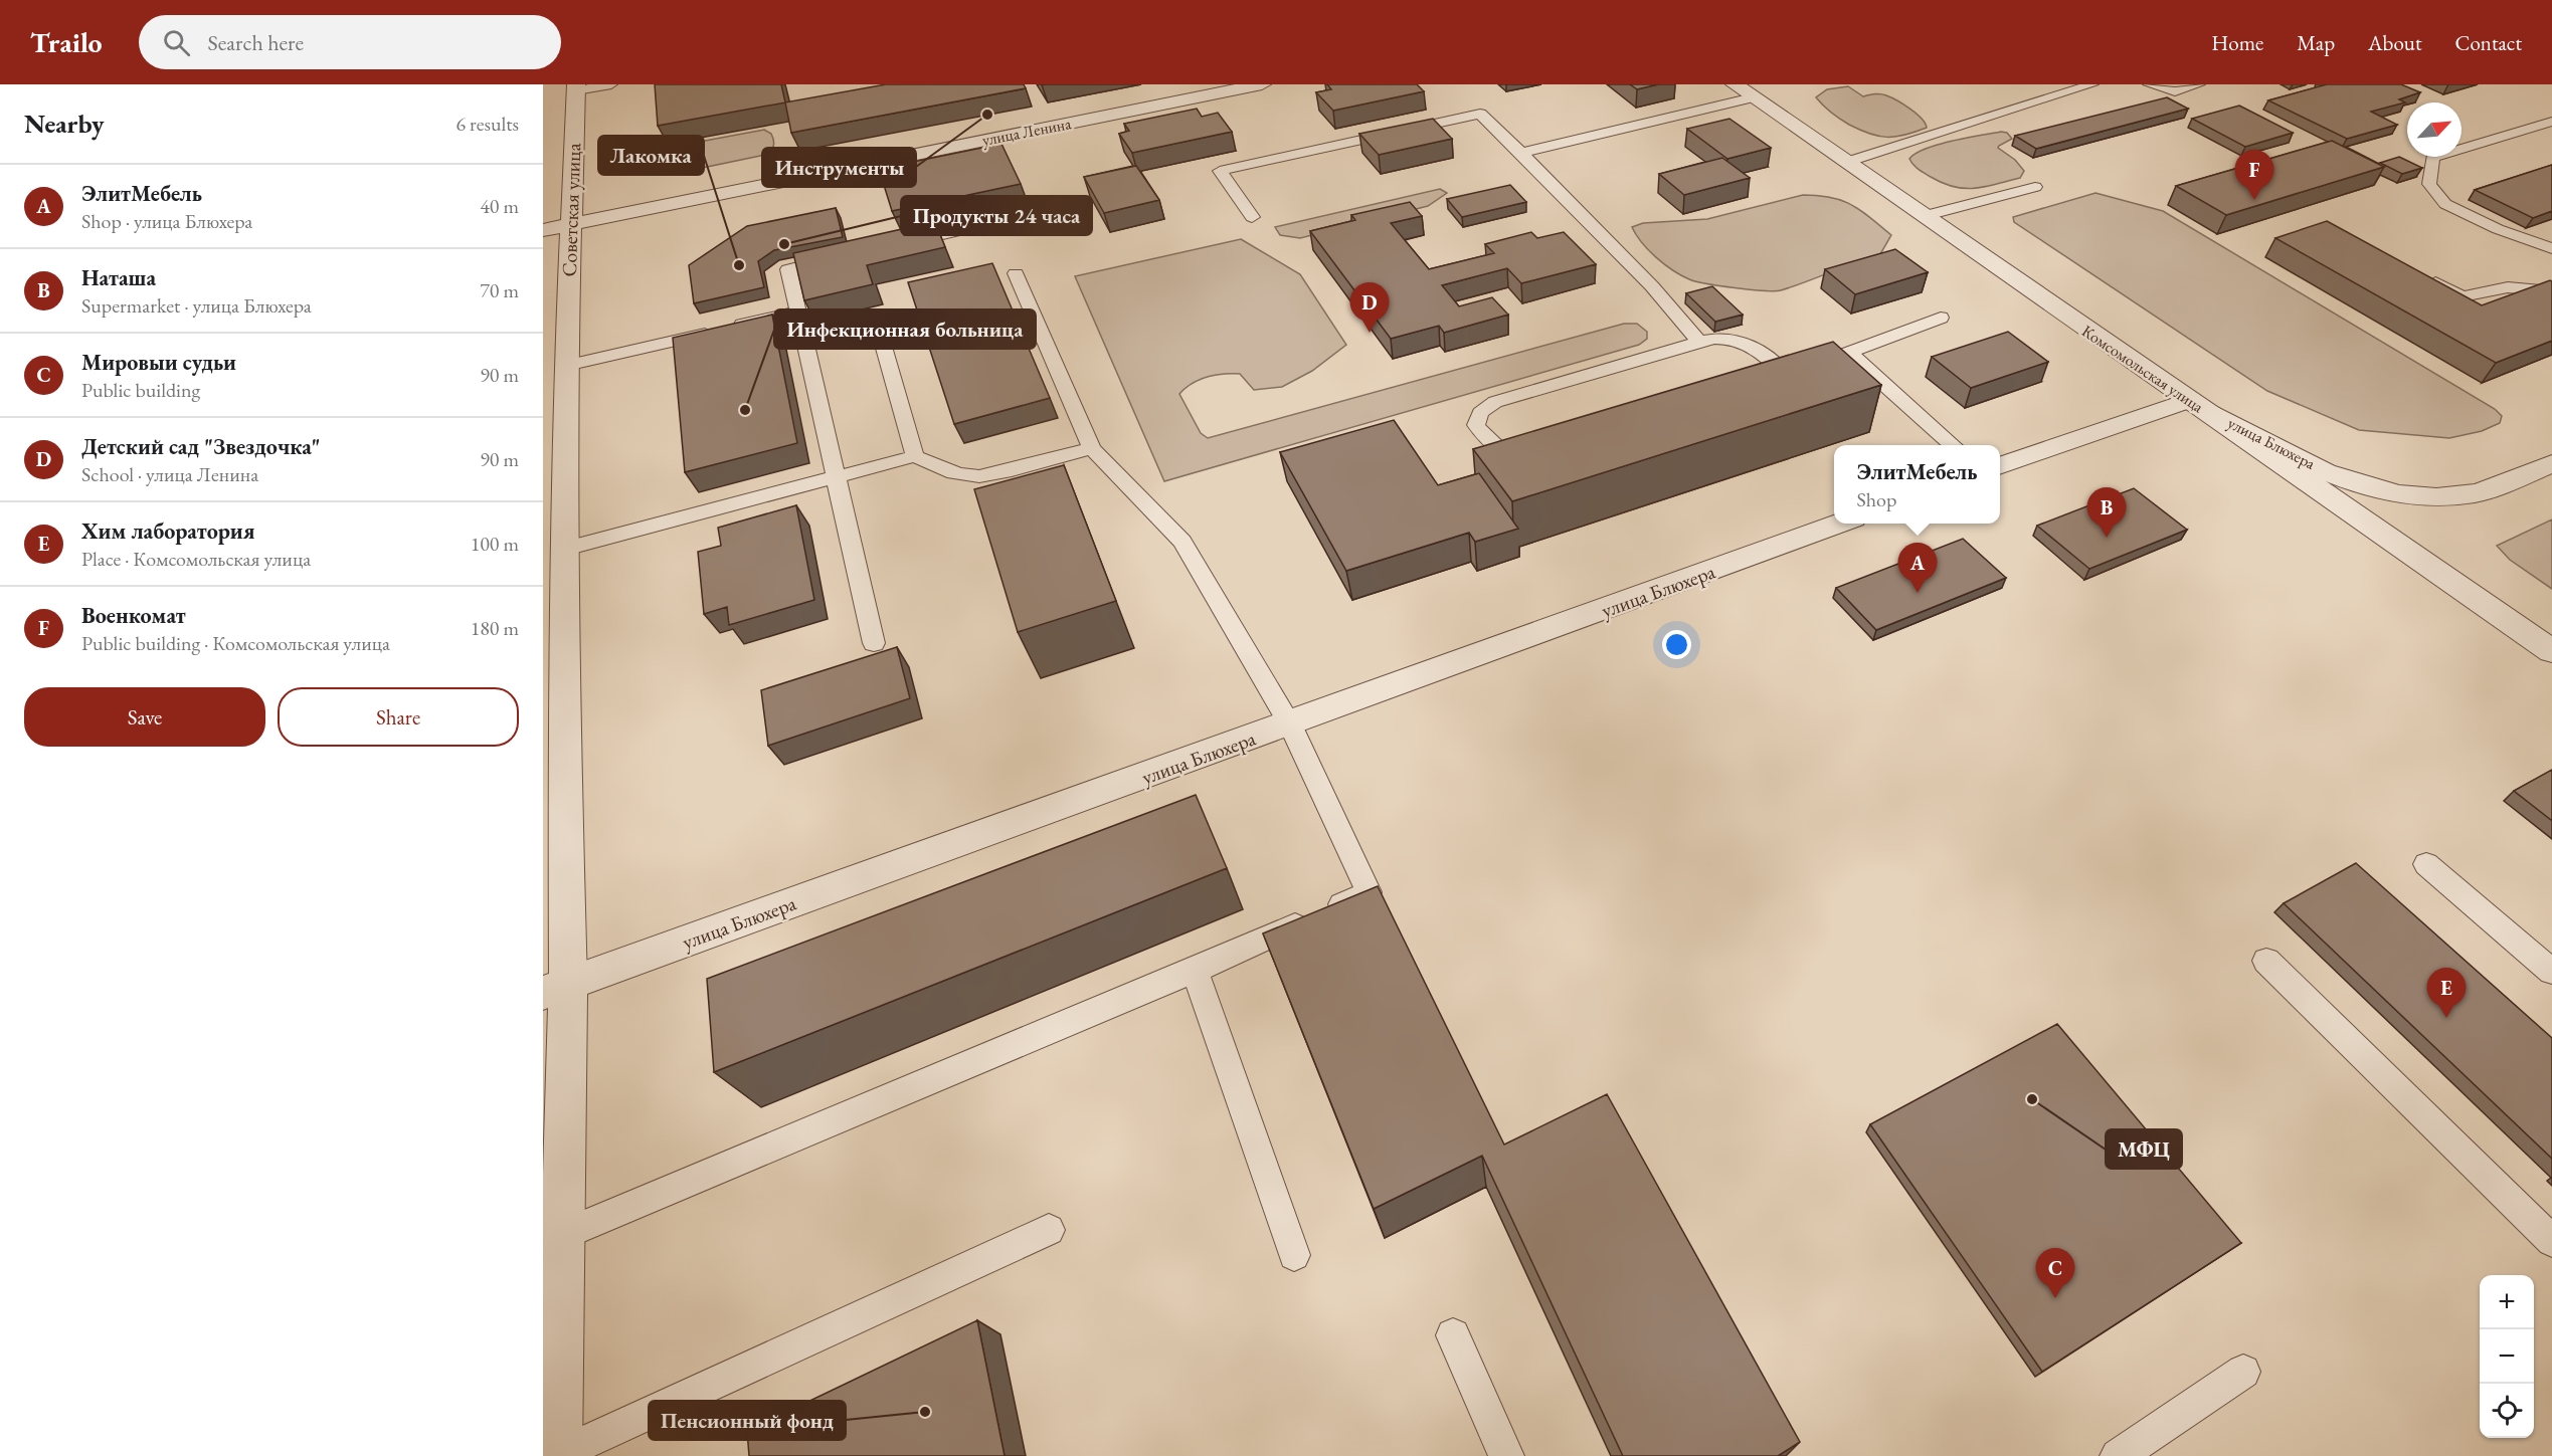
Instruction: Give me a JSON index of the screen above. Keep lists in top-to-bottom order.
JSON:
{
  "streets": {
    "street": [
      "улица Ленина",
      "Советская улица",
      "Комсомольская улица",
      "улица Блюхера"
    ]
  },
  "crossings": [
    ["улица Ленина", "Советская улица"],
    ["Советская улица", "улица Блюхера"],
    ["Комсомольская улица", "улица Блюхера"]
  ],
  "places": [
    "Инструменты",
    "Продукты 24 часа",
    "Лакомка",
    "Инфекционная больница",
    "МФЦ",
    "Пенсионный фонд"
  ],
  "north": "top right",
  "page": {
    "header": "Trailo",
    "search": "Search here",
    "nav": [
      "Home",
      "Map",
      "About",
      "Contact"
    ],
    "heading": ["Nearby", "6 results"],
    "pins": [
      "F",
      "D",
      "B",
      "A",
      "E",
      "C"
    ],
    "list": [
      {
        "mark": "A",
        "name": "ЭлитМебель",
        "note": "Shop · улица Блюхера",
        "value": "40 m"
      },
      {
        "mark": "B",
        "name": "Наташа",
        "note": "Supermarket · улица Блюхера",
        "value": "70 m"
      },
      {
        "mark": "C",
        "name": "Мировыи судьи",
        "note": "Public building",
        "value": "90 m"
      },
      {
        "mark": "D",
        "name": "Детский сад \"Звездочка\"",
        "note": "School · улица Ленина",
        "value": "90 m"
      },
      {
        "mark": "E",
        "name": "Хим лаборатория",
        "note": "Place · Комсомольская улица",
        "value": "100 m"
      },
      {
        "mark": "F",
        "name": "Военкомат",
        "note": "Public building · Комсомольская улица",
        "value": "180 m"
      }
    ],
    "popup": ["ЭлитМебель", "Shop"],
    "buttons": ["Save", "Share"],
    "map_buttons": ["+", "−"]
  }
}
